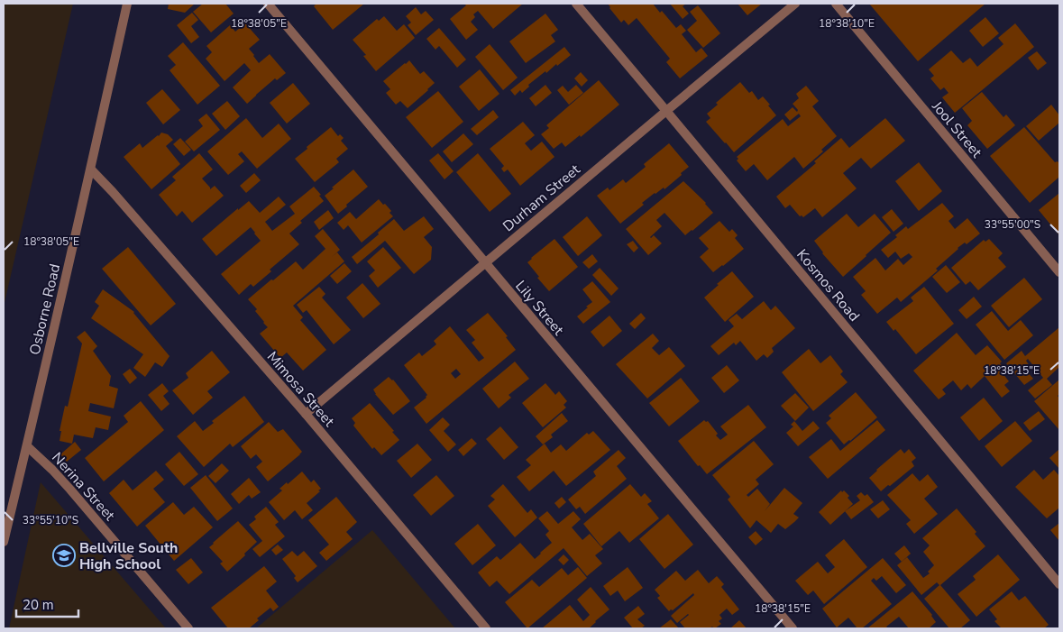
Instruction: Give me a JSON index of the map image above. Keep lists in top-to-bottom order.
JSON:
{
  "streets": {
    "street": [
      "Jool Street",
      "Durham Street",
      "Kosmos Road",
      "Lily Street",
      "Osborne Road",
      "Mimosa Street",
      "Nerina Street"
    ]
  },
  "crossings": [
    ["Durham Street", "Kosmos Road"],
    ["Durham Street", "Lily Street"],
    ["Durham Street", "Mimosa Street"],
    ["Osborne Road", "Mimosa Street"],
    ["Osborne Road", "Nerina Street"]
  ],
  "places": {
    "school or university": ["Bellville South High School"]
  },
  "scale_bar": "20 m",
  "coordinates": [
    "18°38'05\"E",
    "18°38'10\"E",
    "33°55'00\"S",
    "18°38'15\"E",
    "33°55'10\"S"
  ]
}
